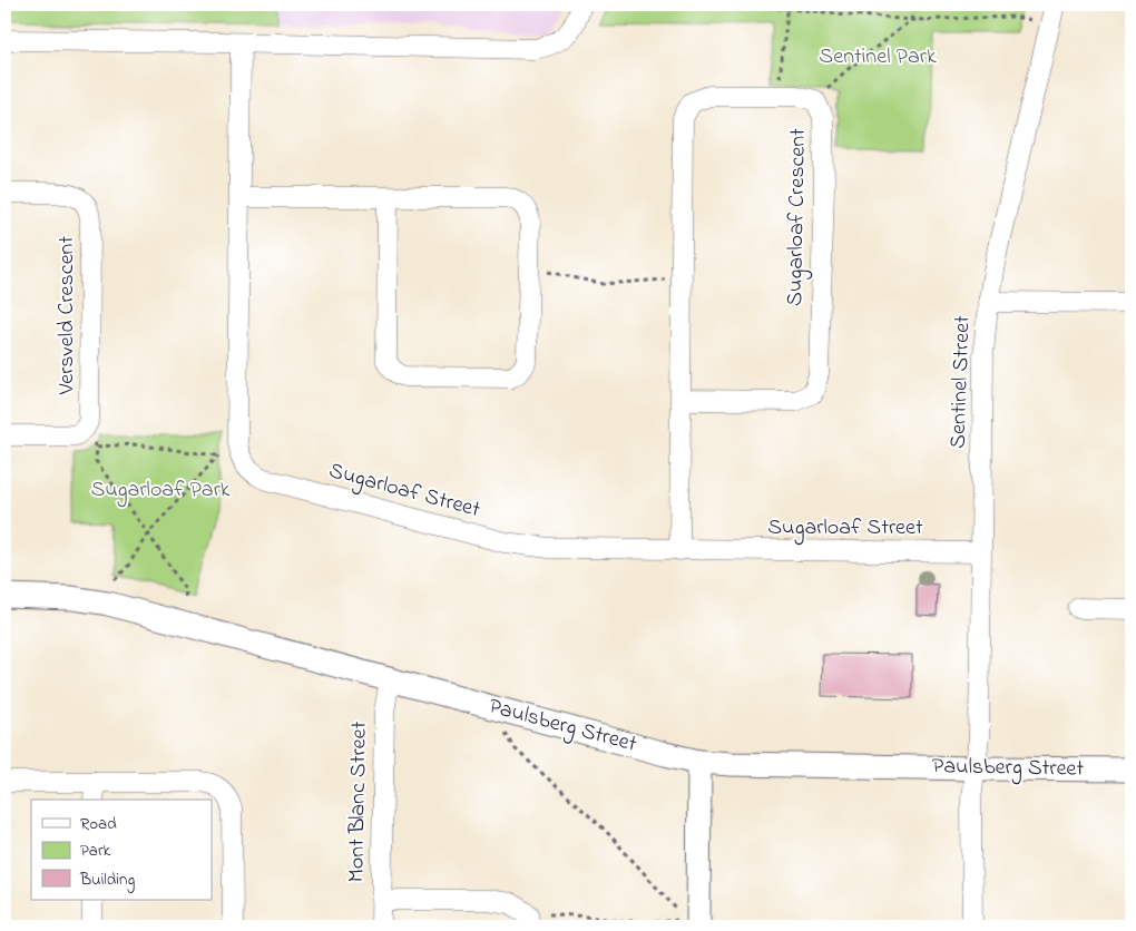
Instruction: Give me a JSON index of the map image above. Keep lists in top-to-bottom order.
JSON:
{
  "streets": {
    "street": [
      "Sugarloaf Crescent",
      "Versveld Crescent",
      "Sentinel Street",
      "Sugarloaf Street",
      "Paulsberg Street",
      "Mont Blanc Street"
    ]
  },
  "crossings": [
    ["Sugarloaf Crescent", "Sugarloaf Street"],
    ["Sentinel Street", "Sugarloaf Street"],
    ["Sentinel Street", "Paulsberg Street"],
    ["Paulsberg Street", "Mont Blanc Street"]
  ],
  "parks": ["Sentinel Park", "Sugarloaf Park"],
  "legend": ["Road", "Park", "Building"]
}
